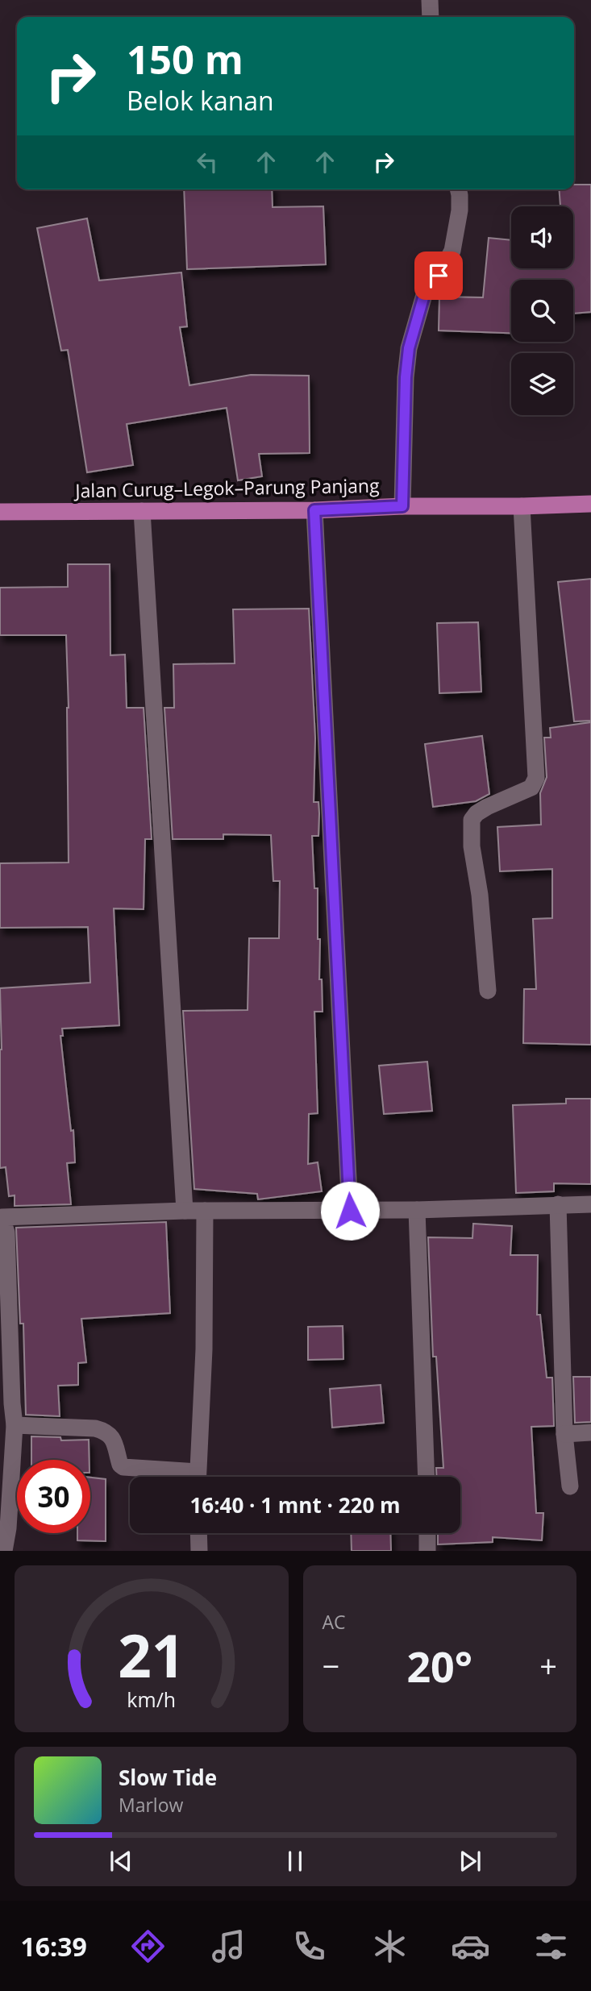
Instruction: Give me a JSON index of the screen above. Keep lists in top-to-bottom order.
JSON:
{
  "streets": {
    "main road": ["Jalan Curug–Legok–Parung Panjang"]
  },
  "page": {
    "turn": ["150 m", "Belok kanan"],
    "limit": "30",
    "trip": "16:40 · 1 mnt · 220 m",
    "tile": "AC",
    "heat": ["−", "20°", "+"],
    "song": ["Slow Tide", "Marlow"],
    "tabs": "16:39",
    "gauge": ["21", "km/h"]
  }
}
